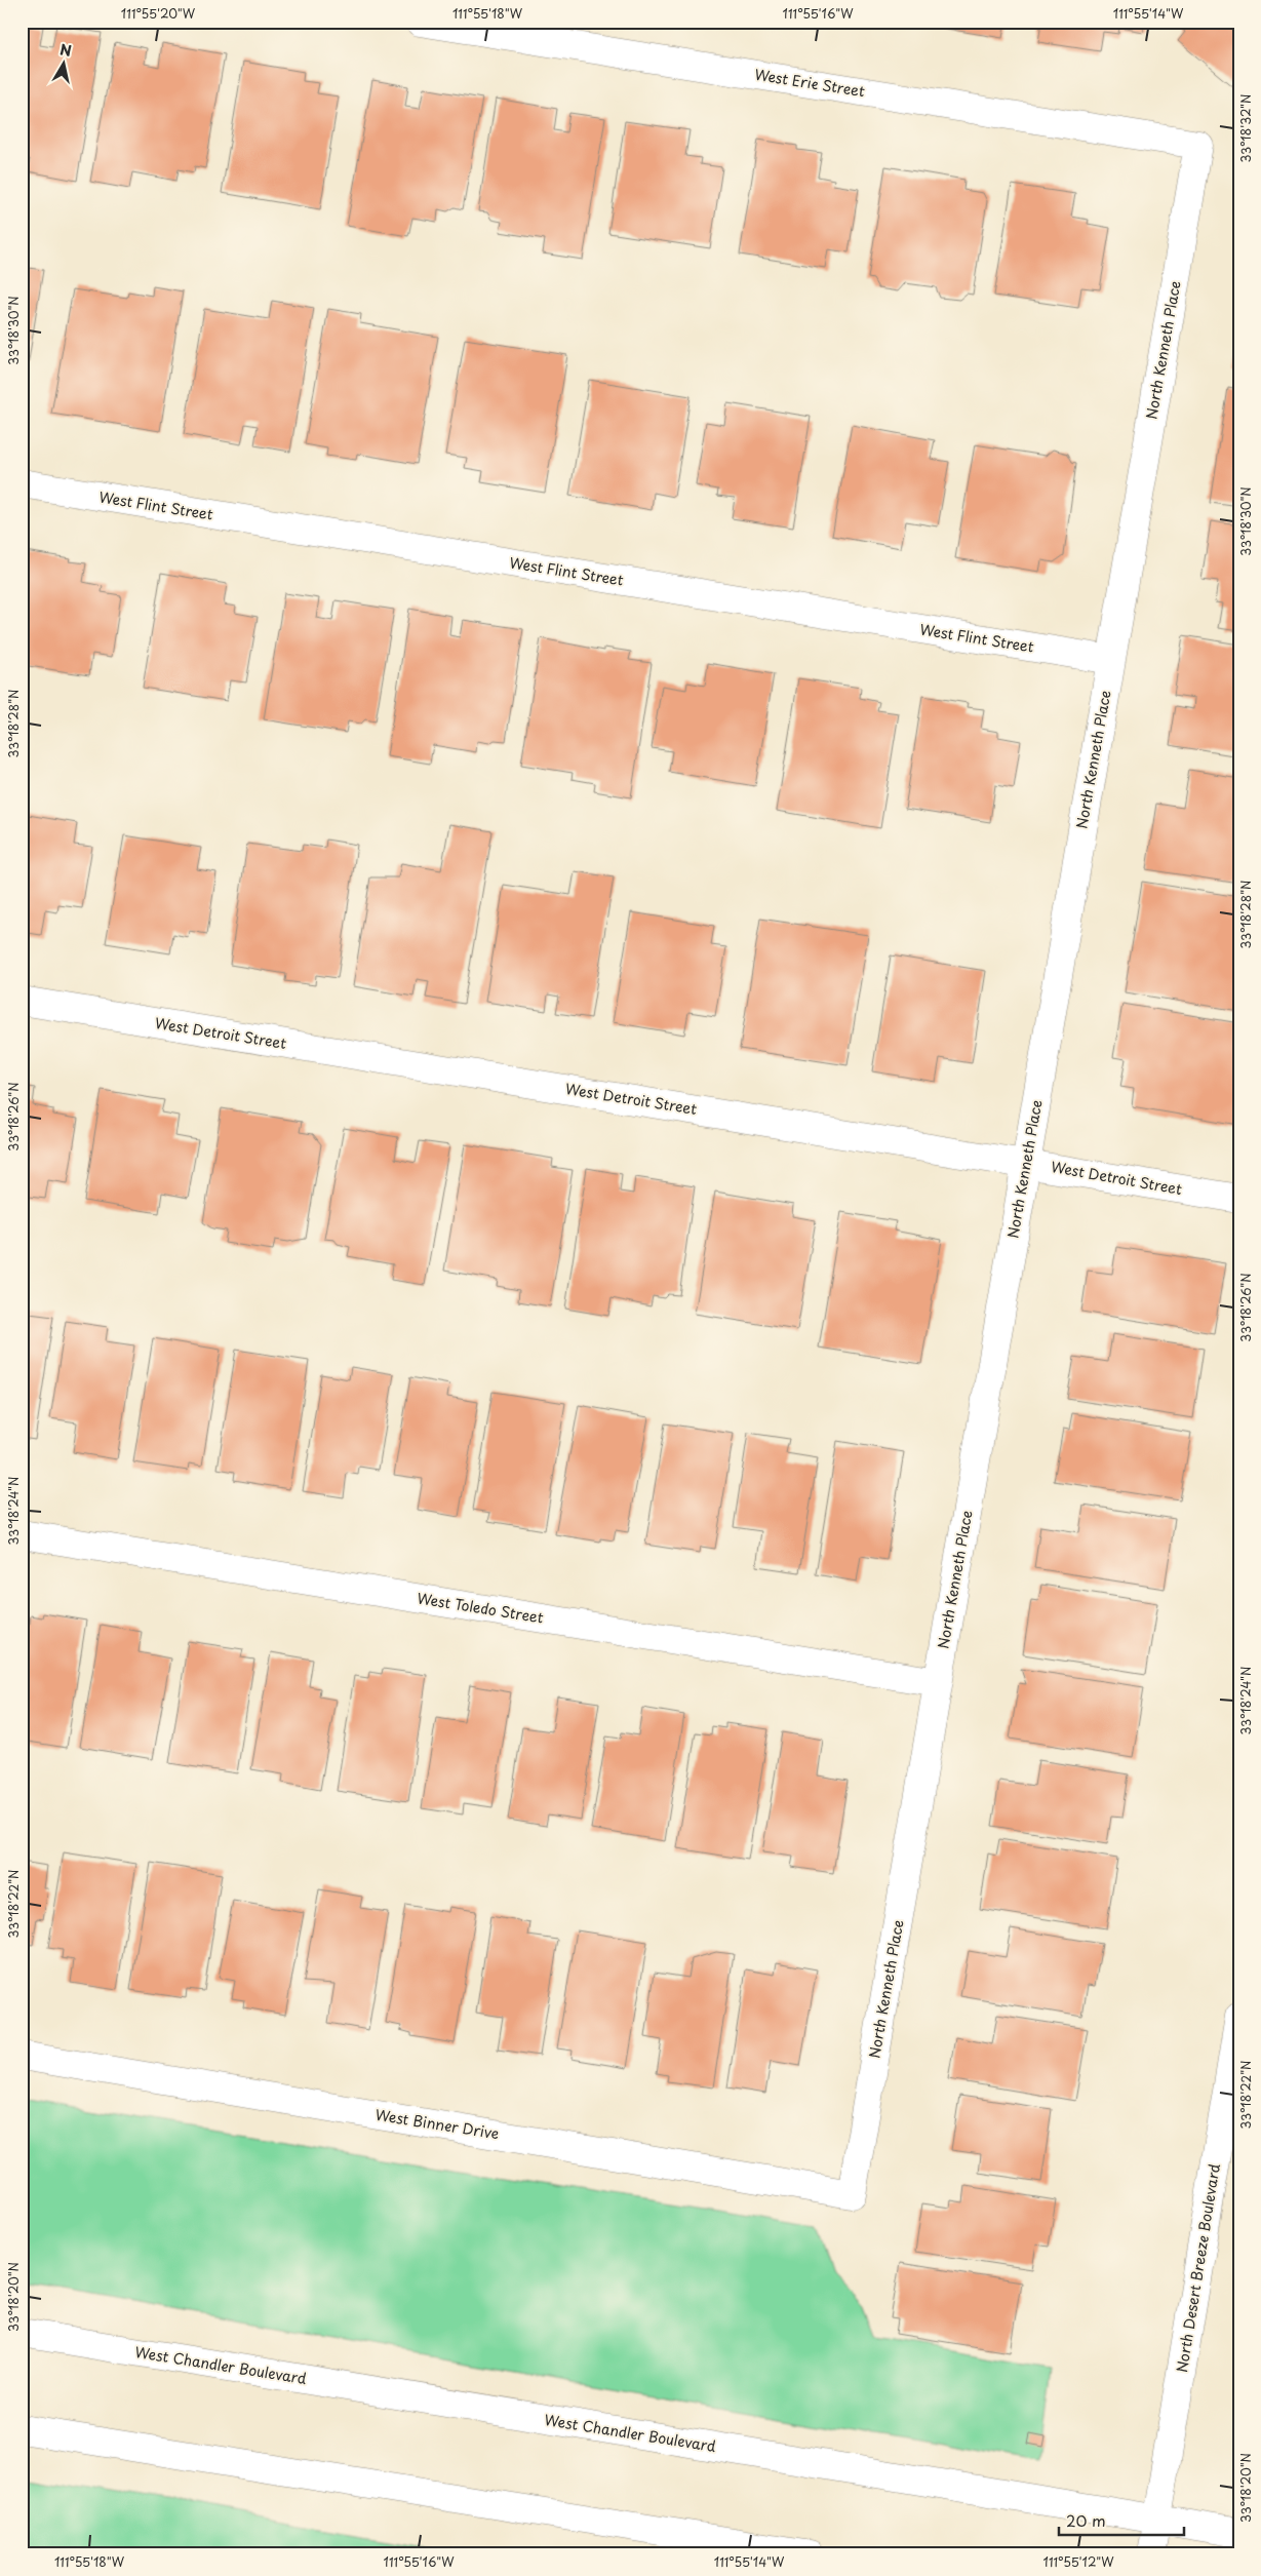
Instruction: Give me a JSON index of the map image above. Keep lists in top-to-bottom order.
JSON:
{
  "streets": {
    "street": [
      "West Erie Street",
      "North Kenneth Place",
      "West Flint Street",
      "West Detroit Street",
      "West Toledo Street",
      "West Binner Drive",
      "North Desert Breeze Boulevard",
      "West Chandler Boulevard"
    ]
  },
  "crossings": [
    ["West Erie Street", "North Kenneth Place"],
    ["North Kenneth Place", "West Flint Street"],
    ["North Kenneth Place", "West Detroit Street"],
    ["North Kenneth Place", "West Toledo Street"],
    ["North Kenneth Place", "West Binner Drive"],
    ["North Desert Breeze Boulevard", "West Chandler Boulevard"]
  ],
  "scale_bar": "20 m",
  "north": "top",
  "coordinates": [
    "111°55'20\"W",
    "111°55'18\"W",
    "111°55'16\"W",
    "111°55'14\"W",
    "33°18'32\"N",
    "33°18'30\"N",
    "33°18'28\"N",
    "33°18'26\"N",
    "33°18'24\"N",
    "33°18'22\"N",
    "33°18'20\"N",
    "111°55'12\"W"
  ]
}
